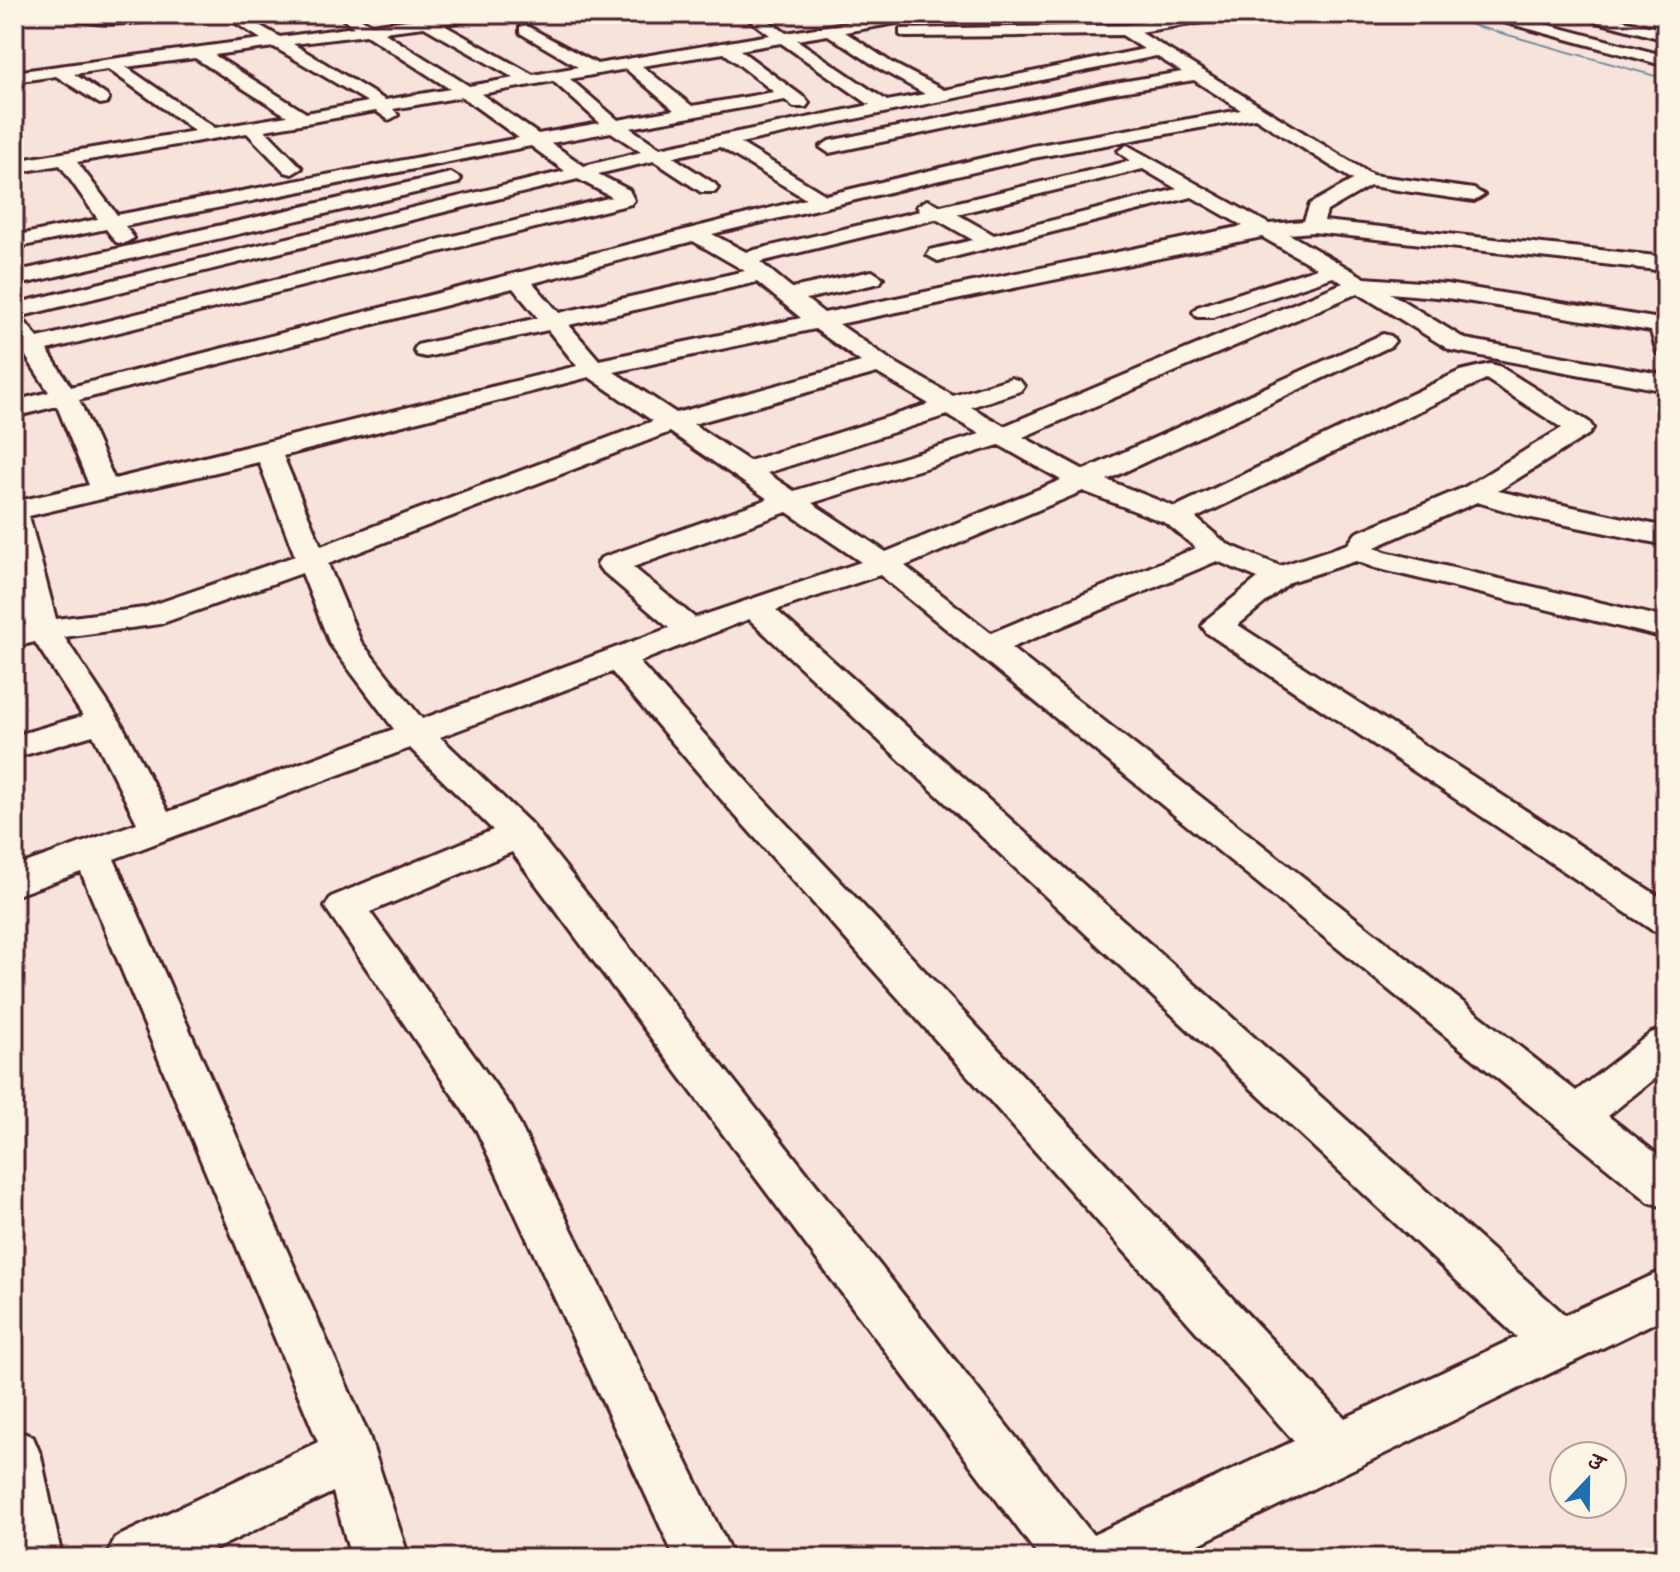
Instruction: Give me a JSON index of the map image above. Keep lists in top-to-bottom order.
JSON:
{
  "north": "top"
}
